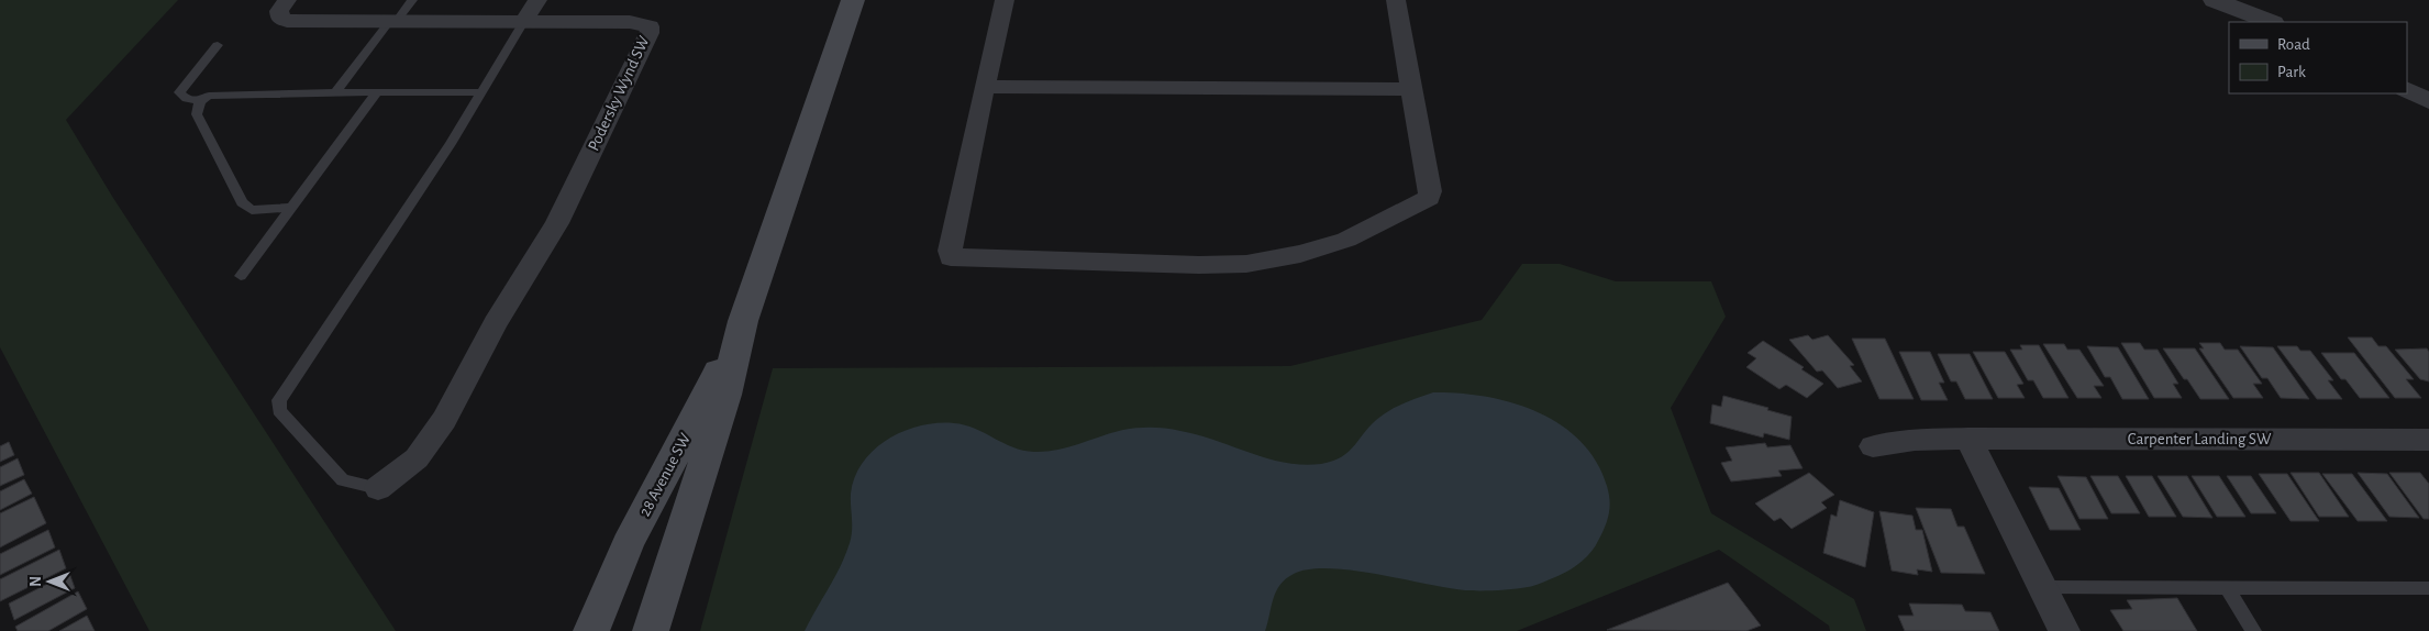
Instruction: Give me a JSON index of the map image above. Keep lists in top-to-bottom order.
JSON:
{
  "streets": {
    "main road": ["28 Avenue SW"],
    "street": ["Podersky Wynd SW", "Carpenter Landing SW"]
  },
  "legend": ["Road", "Park"],
  "north": "left"
}
